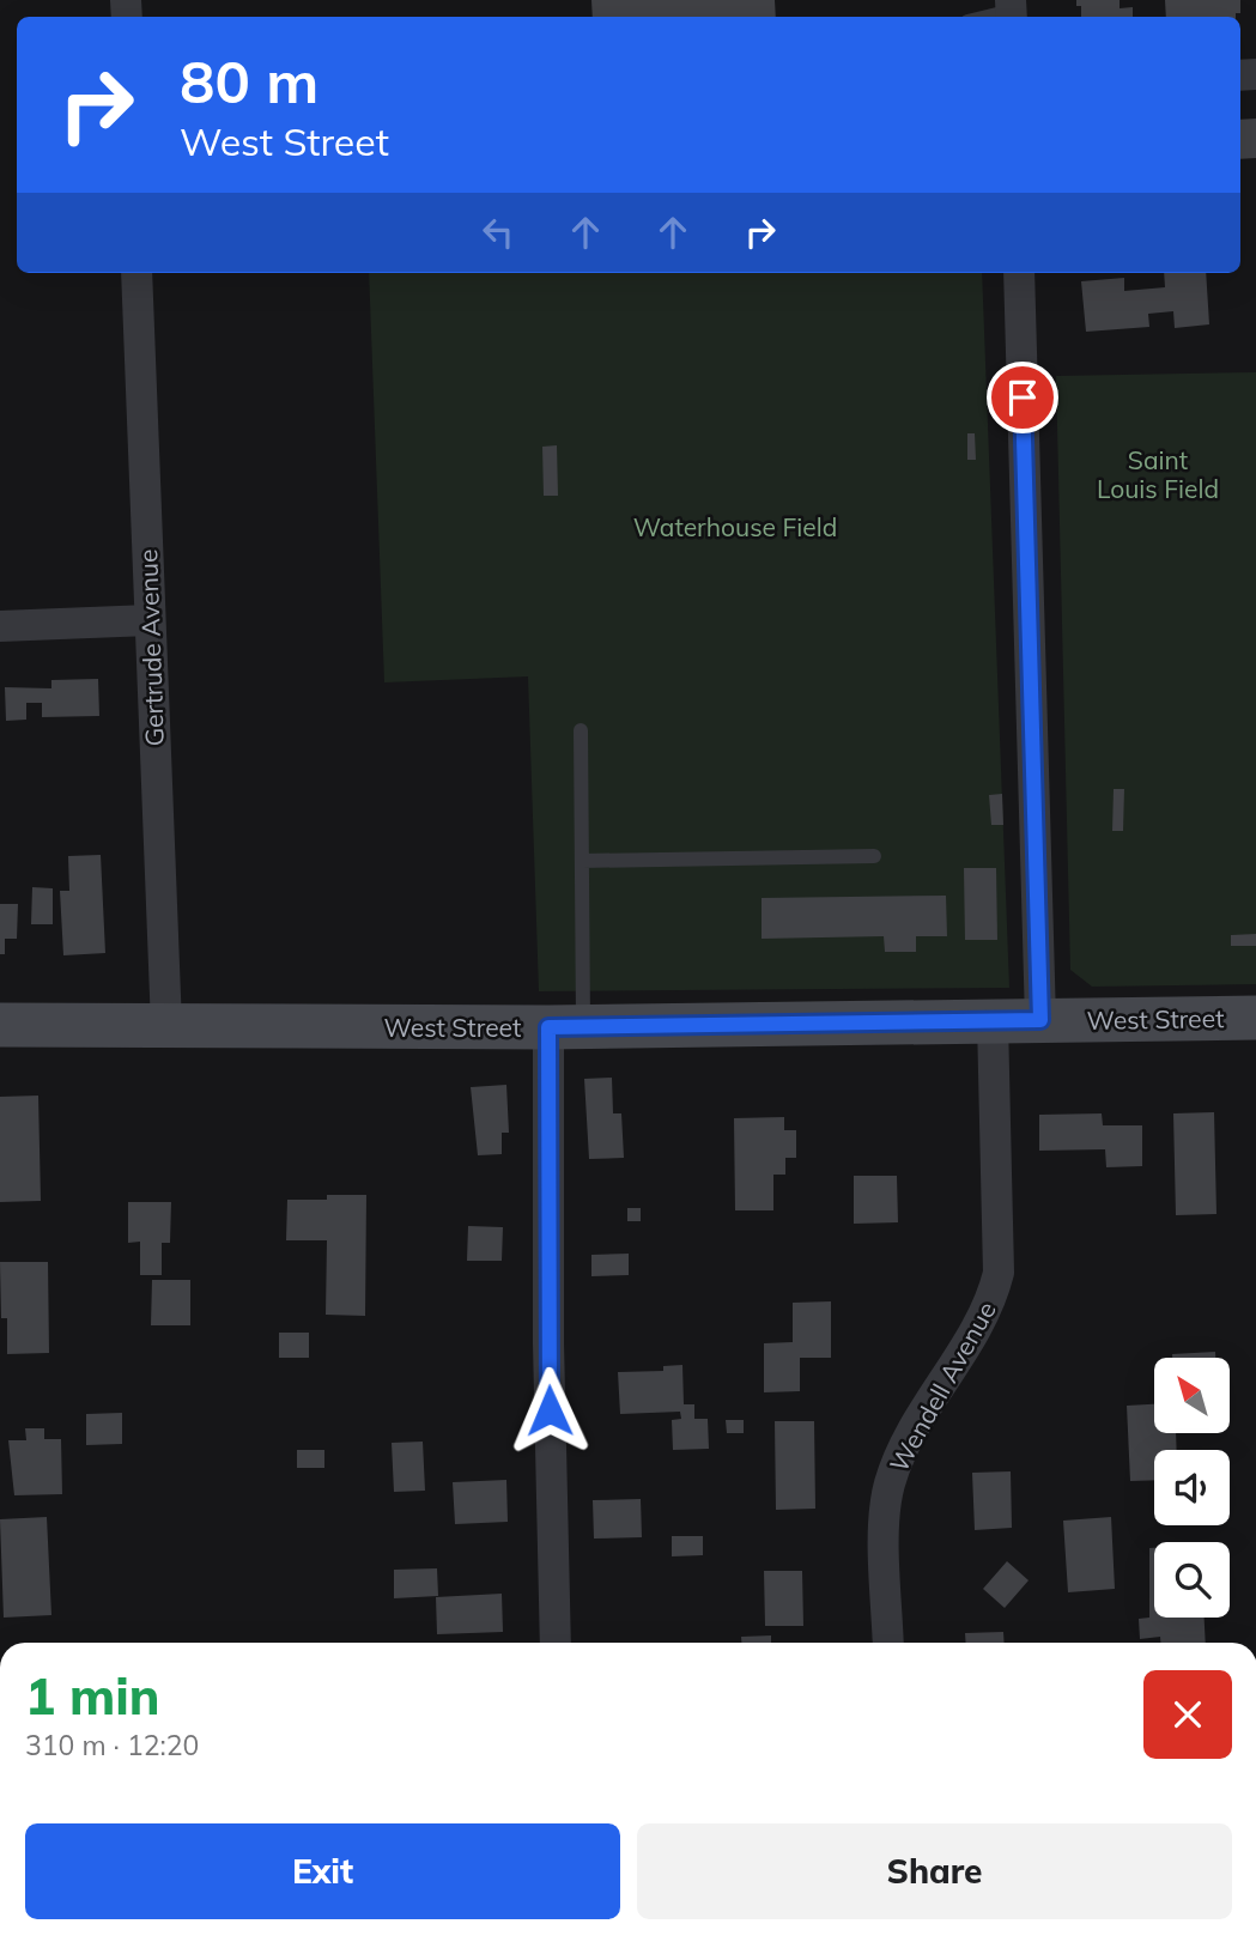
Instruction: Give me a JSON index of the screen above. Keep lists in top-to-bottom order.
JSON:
{
  "streets": {
    "street": ["Gertrude Avenue", "West Street", "Wendell Avenue"]
  },
  "crossings": [
    ["Gertrude Avenue", "West Street"],
    ["West Street", "Wendell Avenue"]
  ],
  "parks": ["Saint Louis Field", "Waterhouse Field"],
  "north": "top left",
  "page": {
    "turn": ["80 m", "West Street"],
    "heading": ["1 min", "310 m · 12:20"],
    "buttons": ["Exit", "Share"]
  }
}
